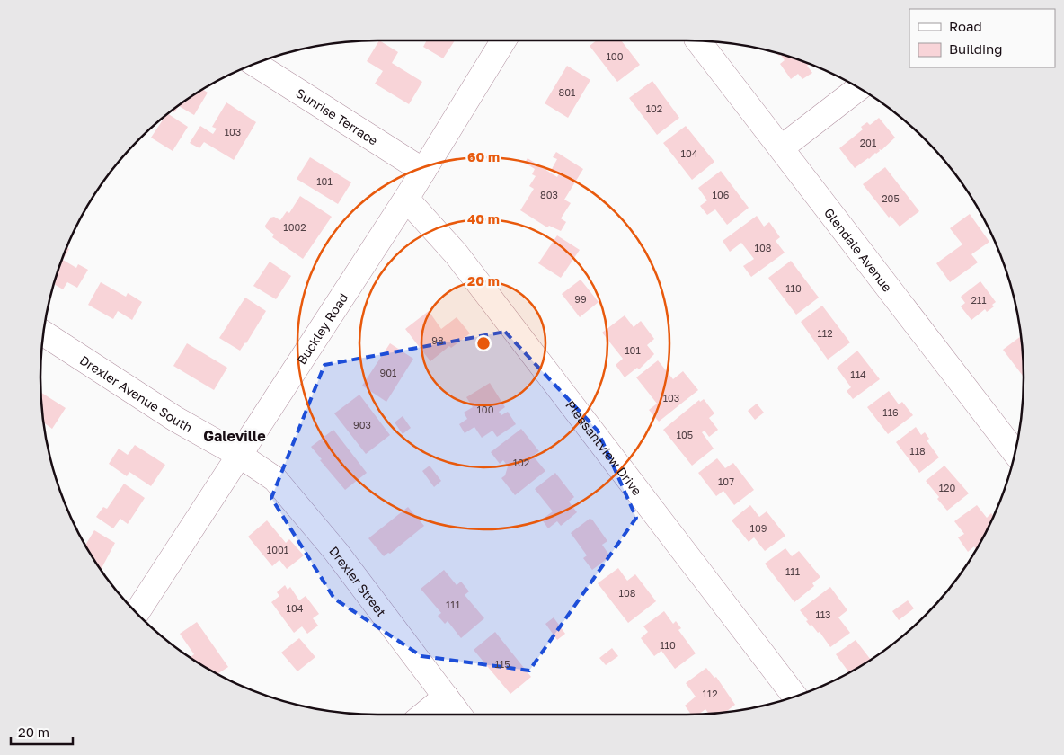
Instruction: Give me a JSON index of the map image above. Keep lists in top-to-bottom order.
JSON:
{
  "streets": {
    "street": [
      "Sunrise Terrace",
      "Glendale Avenue",
      "Buckley Road",
      "Drexler Avenue South",
      "Pleasantview Drive",
      "Drexler Street"
    ]
  },
  "crossings": [
    ["Sunrise Terrace", "Buckley Road"],
    ["Buckley Road", "Drexler Avenue South"],
    ["Buckley Road", "Pleasantview Drive"],
    ["Buckley Road", "Drexler Street"],
    ["Drexler Avenue South", "Drexler Street"]
  ],
  "districts": ["Galeville"],
  "house_numbers": [
    "100",
    "801",
    "102",
    "103",
    "201",
    "104",
    "101",
    "803",
    "106",
    "205",
    "1002",
    "108",
    "110",
    "99",
    "211",
    "112",
    "98",
    "101",
    "901",
    "114",
    "103",
    "100",
    "116",
    "903",
    "105",
    "118",
    "102",
    "107",
    "120",
    "109",
    "1001",
    "111",
    "108",
    "111",
    "104",
    "113",
    "110",
    "115",
    "112"
  ],
  "legend": ["Road", "Building"],
  "scale_bar": "20 m",
  "rings": ["60 m", "40 m", "20 m"]
}
